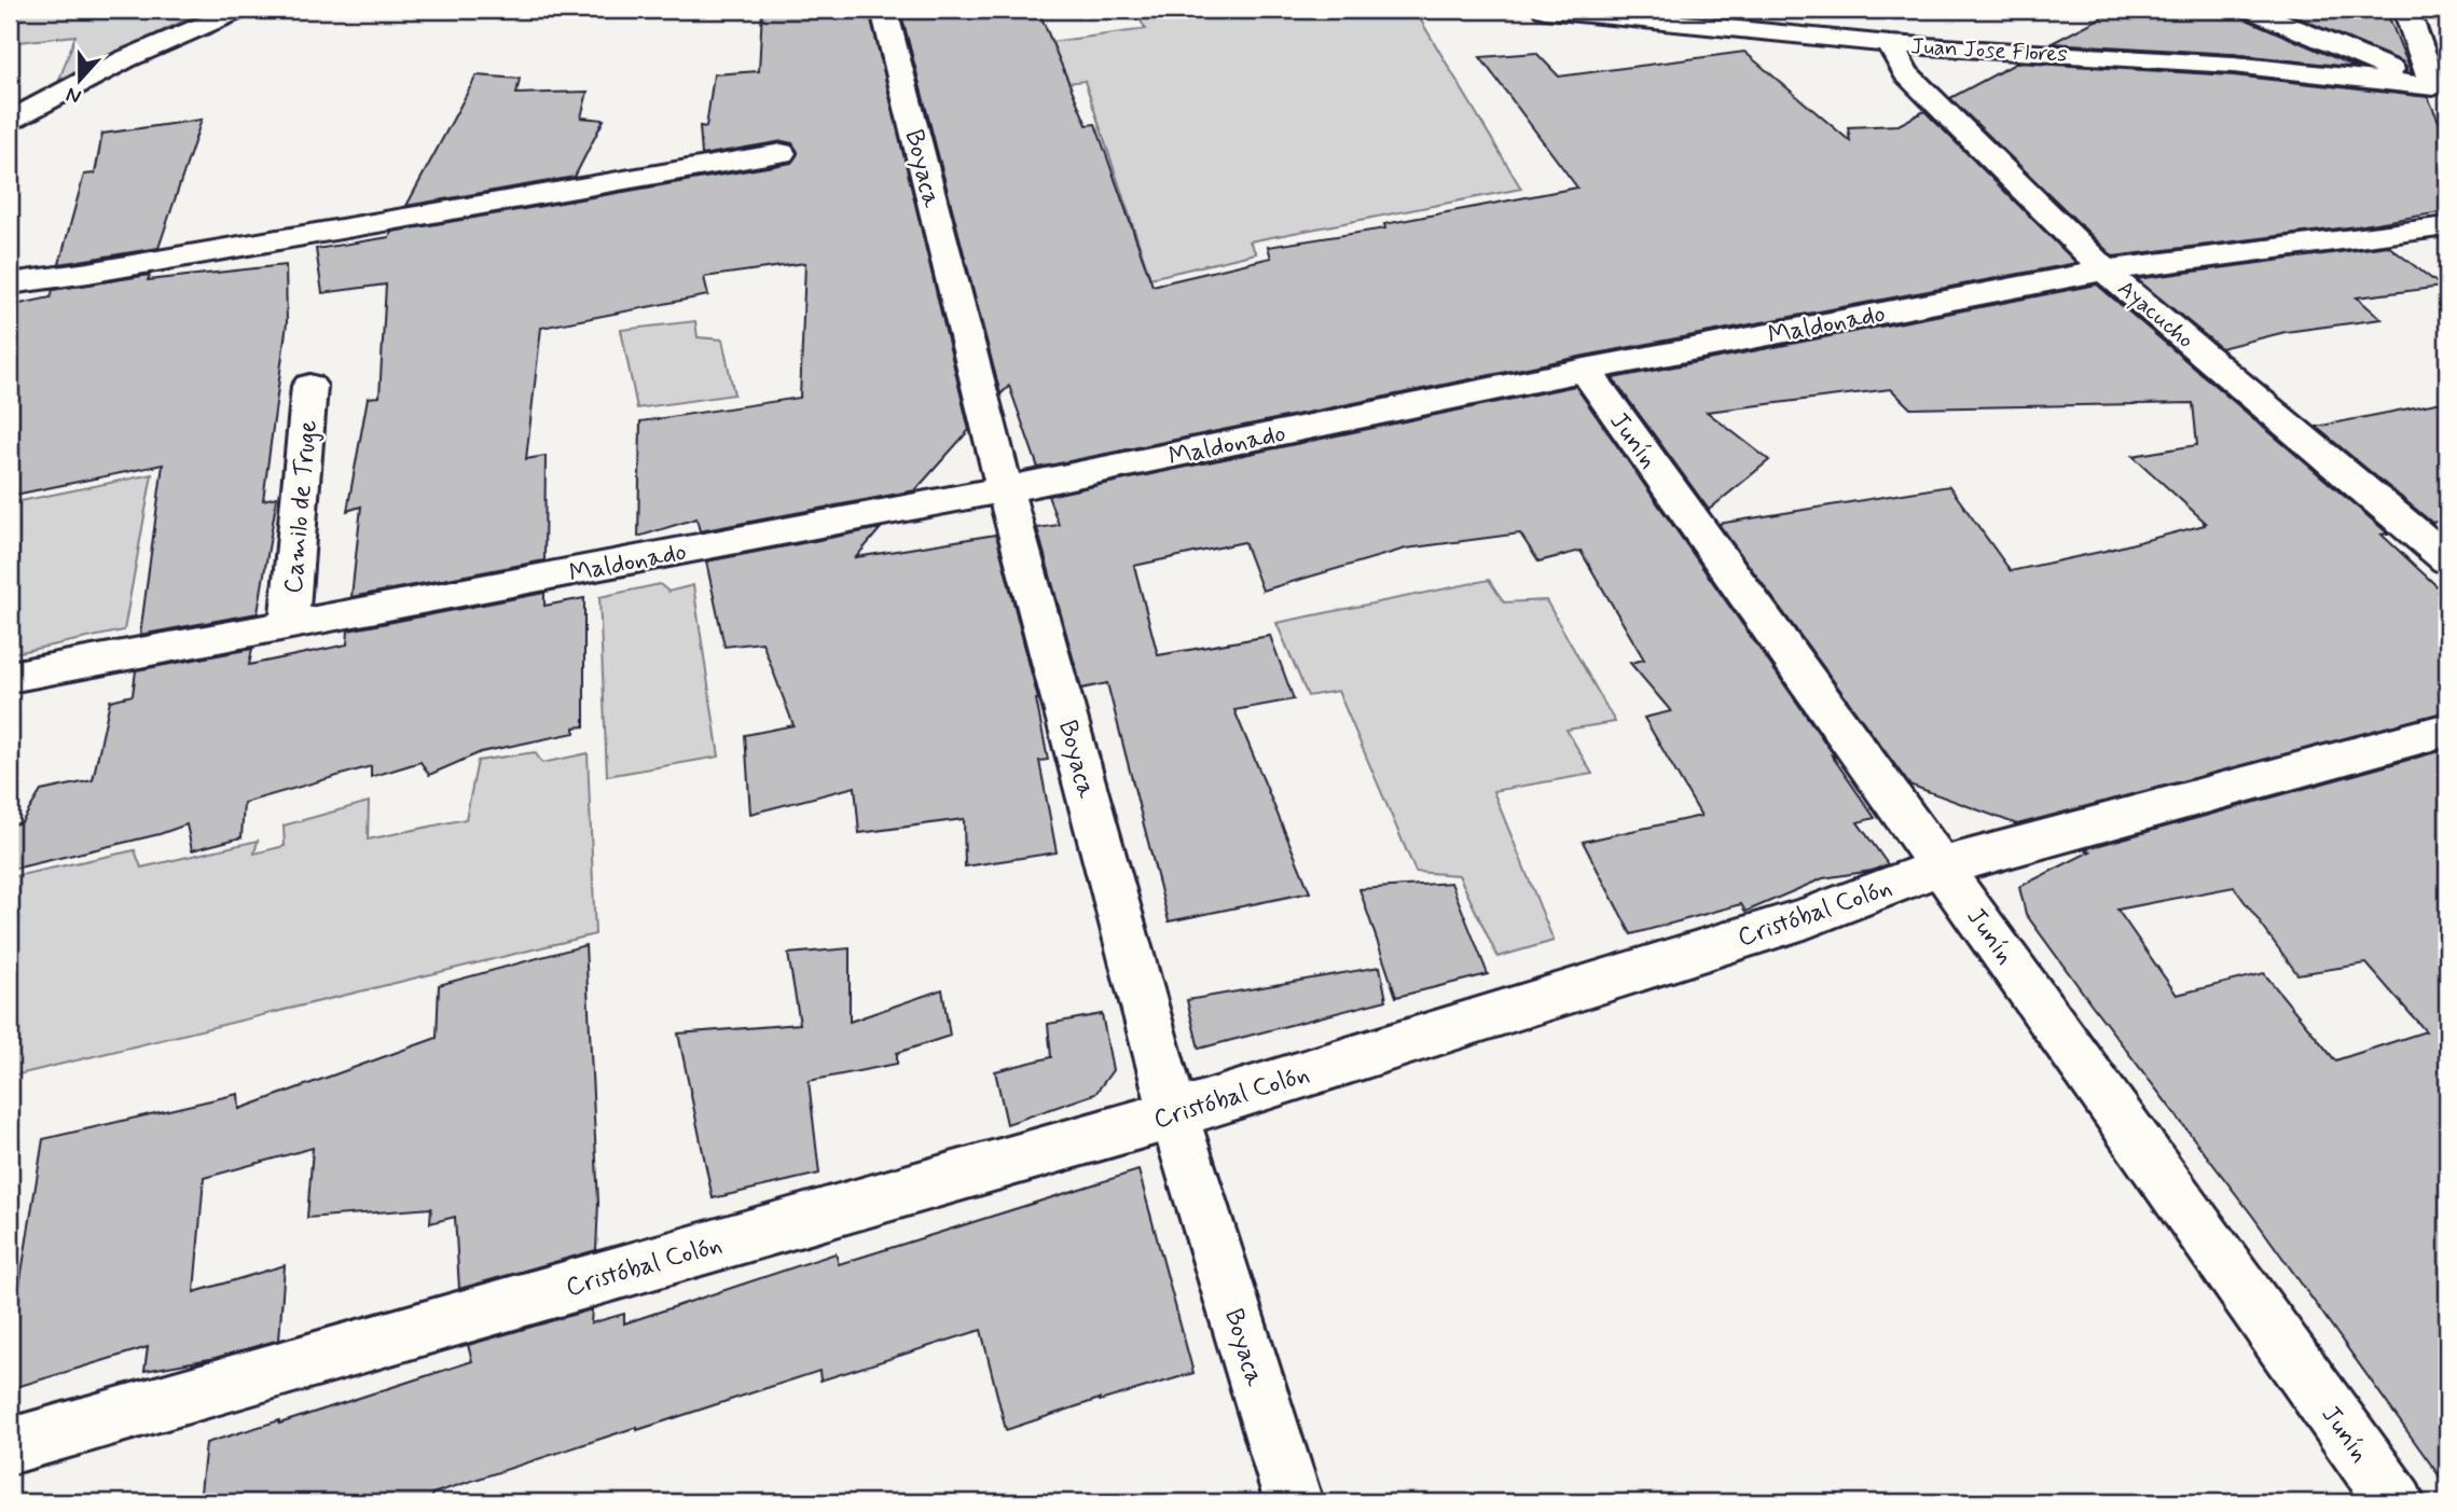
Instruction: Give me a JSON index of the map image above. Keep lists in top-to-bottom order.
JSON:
{
  "streets": {
    "street": [
      "Juan Jose Flores",
      "Boyaca",
      "Ayacucho",
      "Maldonado",
      "Junín",
      "Camilo de Truge",
      "Cristóbal Colón"
    ]
  },
  "crossings": [
    ["Juan Jose Flores", "Ayacucho"],
    ["Boyaca", "Maldonado"],
    ["Boyaca", "Cristóbal Colón"],
    ["Ayacucho", "Maldonado"],
    ["Maldonado", "Junín"],
    ["Maldonado", "Camilo de Truge"],
    ["Junín", "Cristóbal Colón"]
  ],
  "north": "bottom"
}
